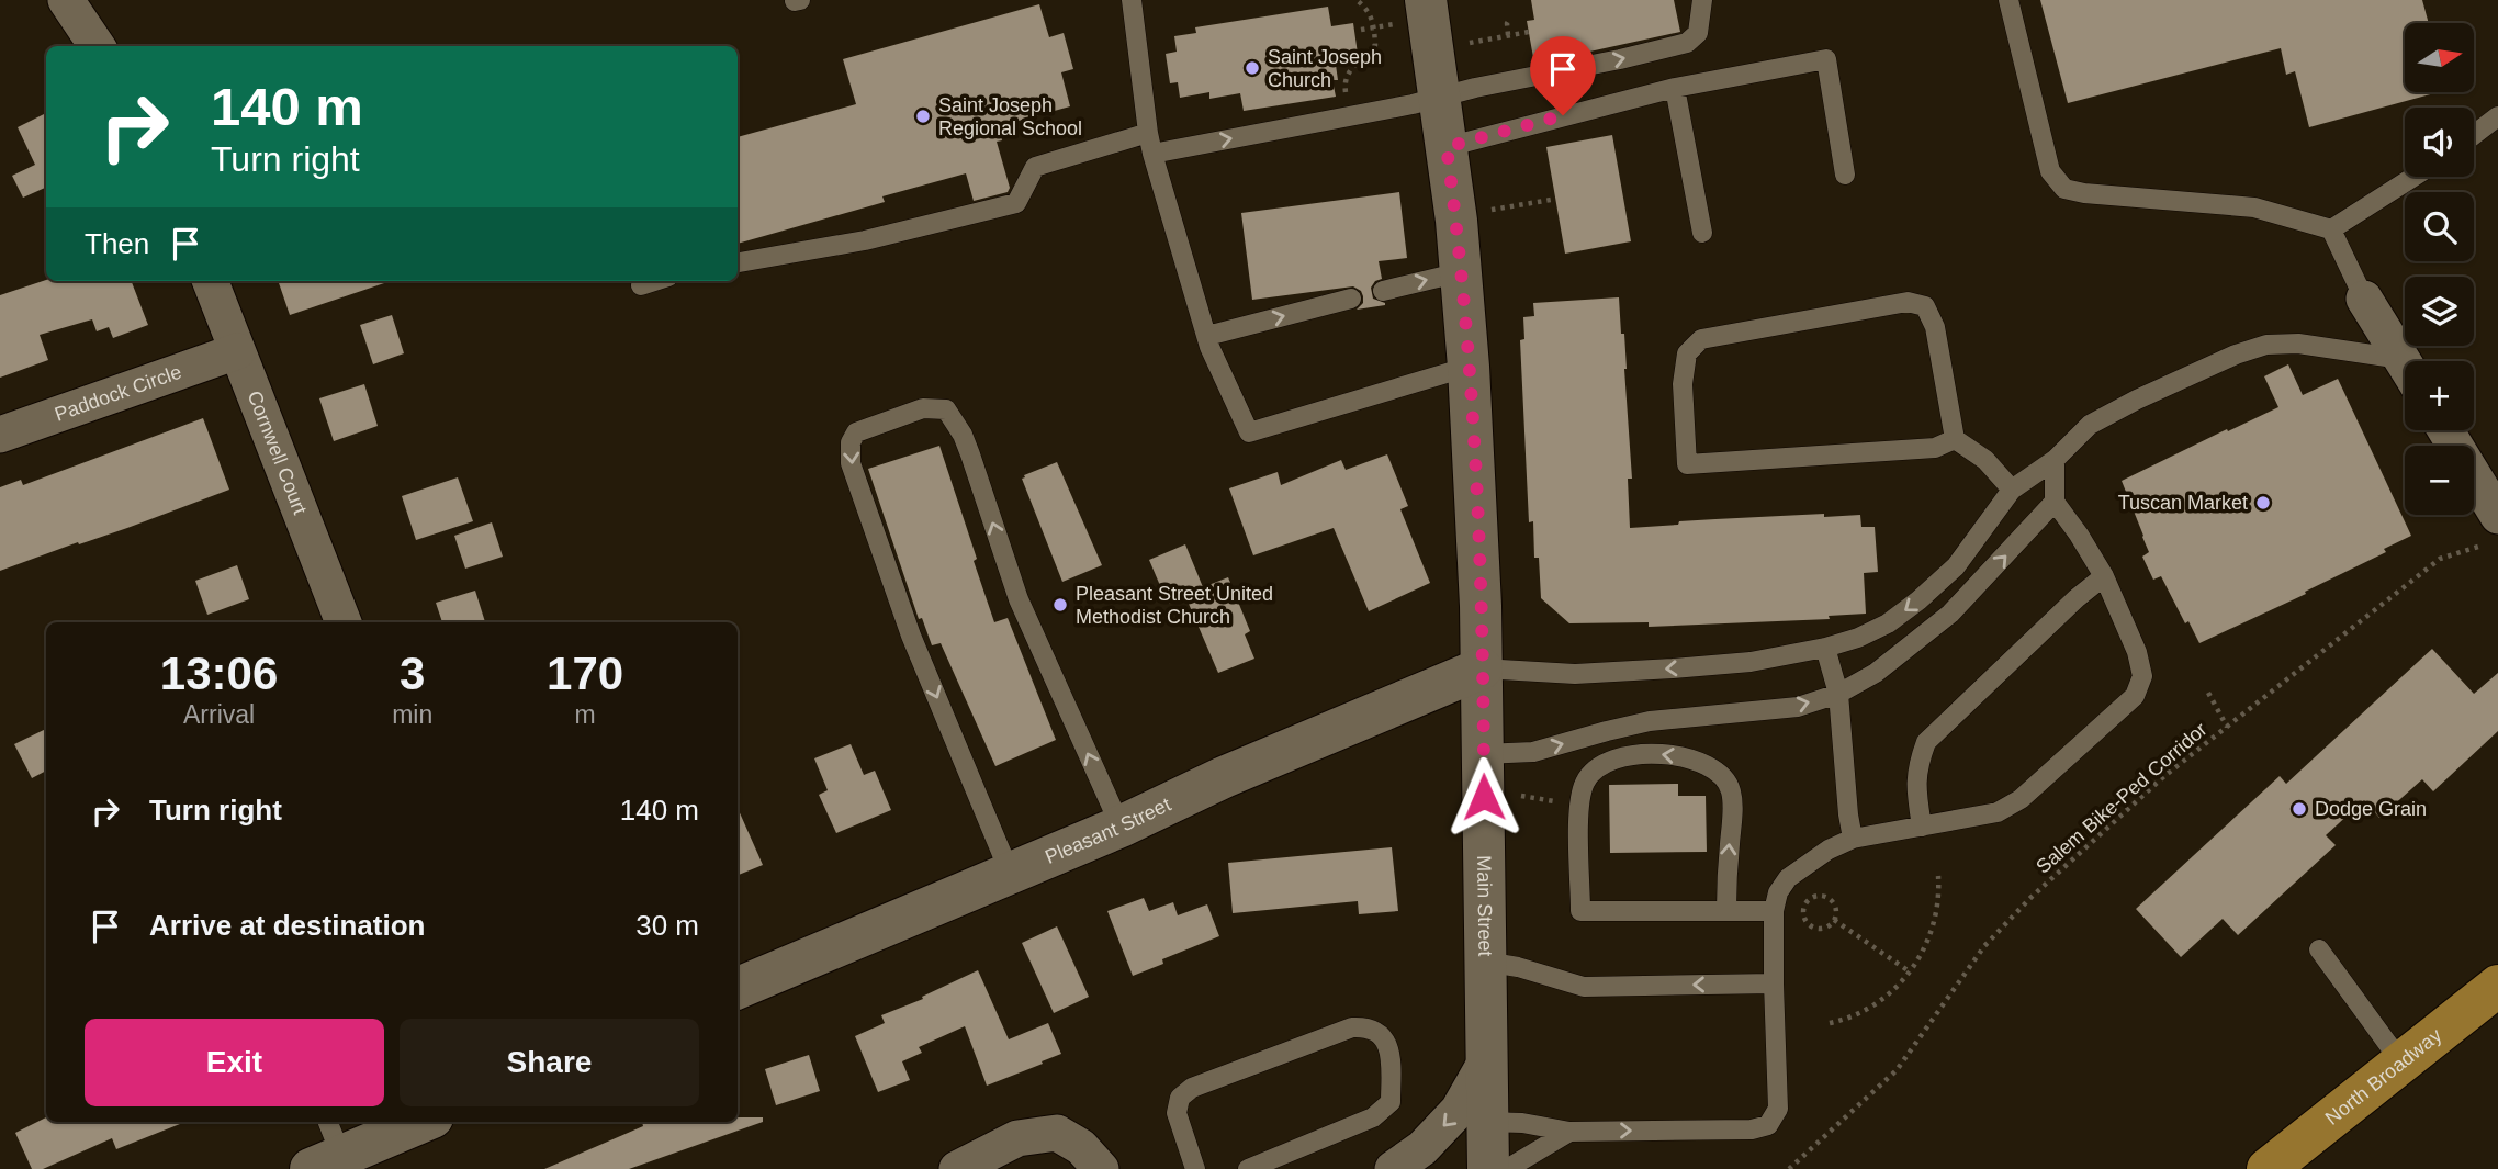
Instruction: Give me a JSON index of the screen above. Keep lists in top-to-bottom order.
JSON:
{
  "streets": {
    "main road": ["Pleasant Street", "Main Street", "North Broadway"],
    "street": ["Paddock Circle", "Cornwell Court"],
    "path": ["Salem Bike-Ped Corridor"]
  },
  "crossings": [
    ["Paddock Circle", "Cornwell Court"],
    ["Pleasant Street", "Main Street"]
  ],
  "places": [
    "Saint Joseph Church",
    "Saint Joseph Regional School",
    "Tuscan Market",
    "Pleasant Street United Methodist Church",
    "Dodge Grain"
  ],
  "north": "right",
  "page": {
    "map_buttons": ["+", "−"],
    "turn": ["140 m", "Turn right"],
    "then": "Then",
    "eta": [
      "13:06",
      "Arrival",
      "3",
      "min",
      "170",
      "m"
    ],
    "list": [
      {
        "name": "Turn right",
        "value": "140 m"
      },
      {
        "name": "Arrive at destination",
        "value": "30 m"
      }
    ],
    "buttons": ["Exit", "Share"]
  }
}
